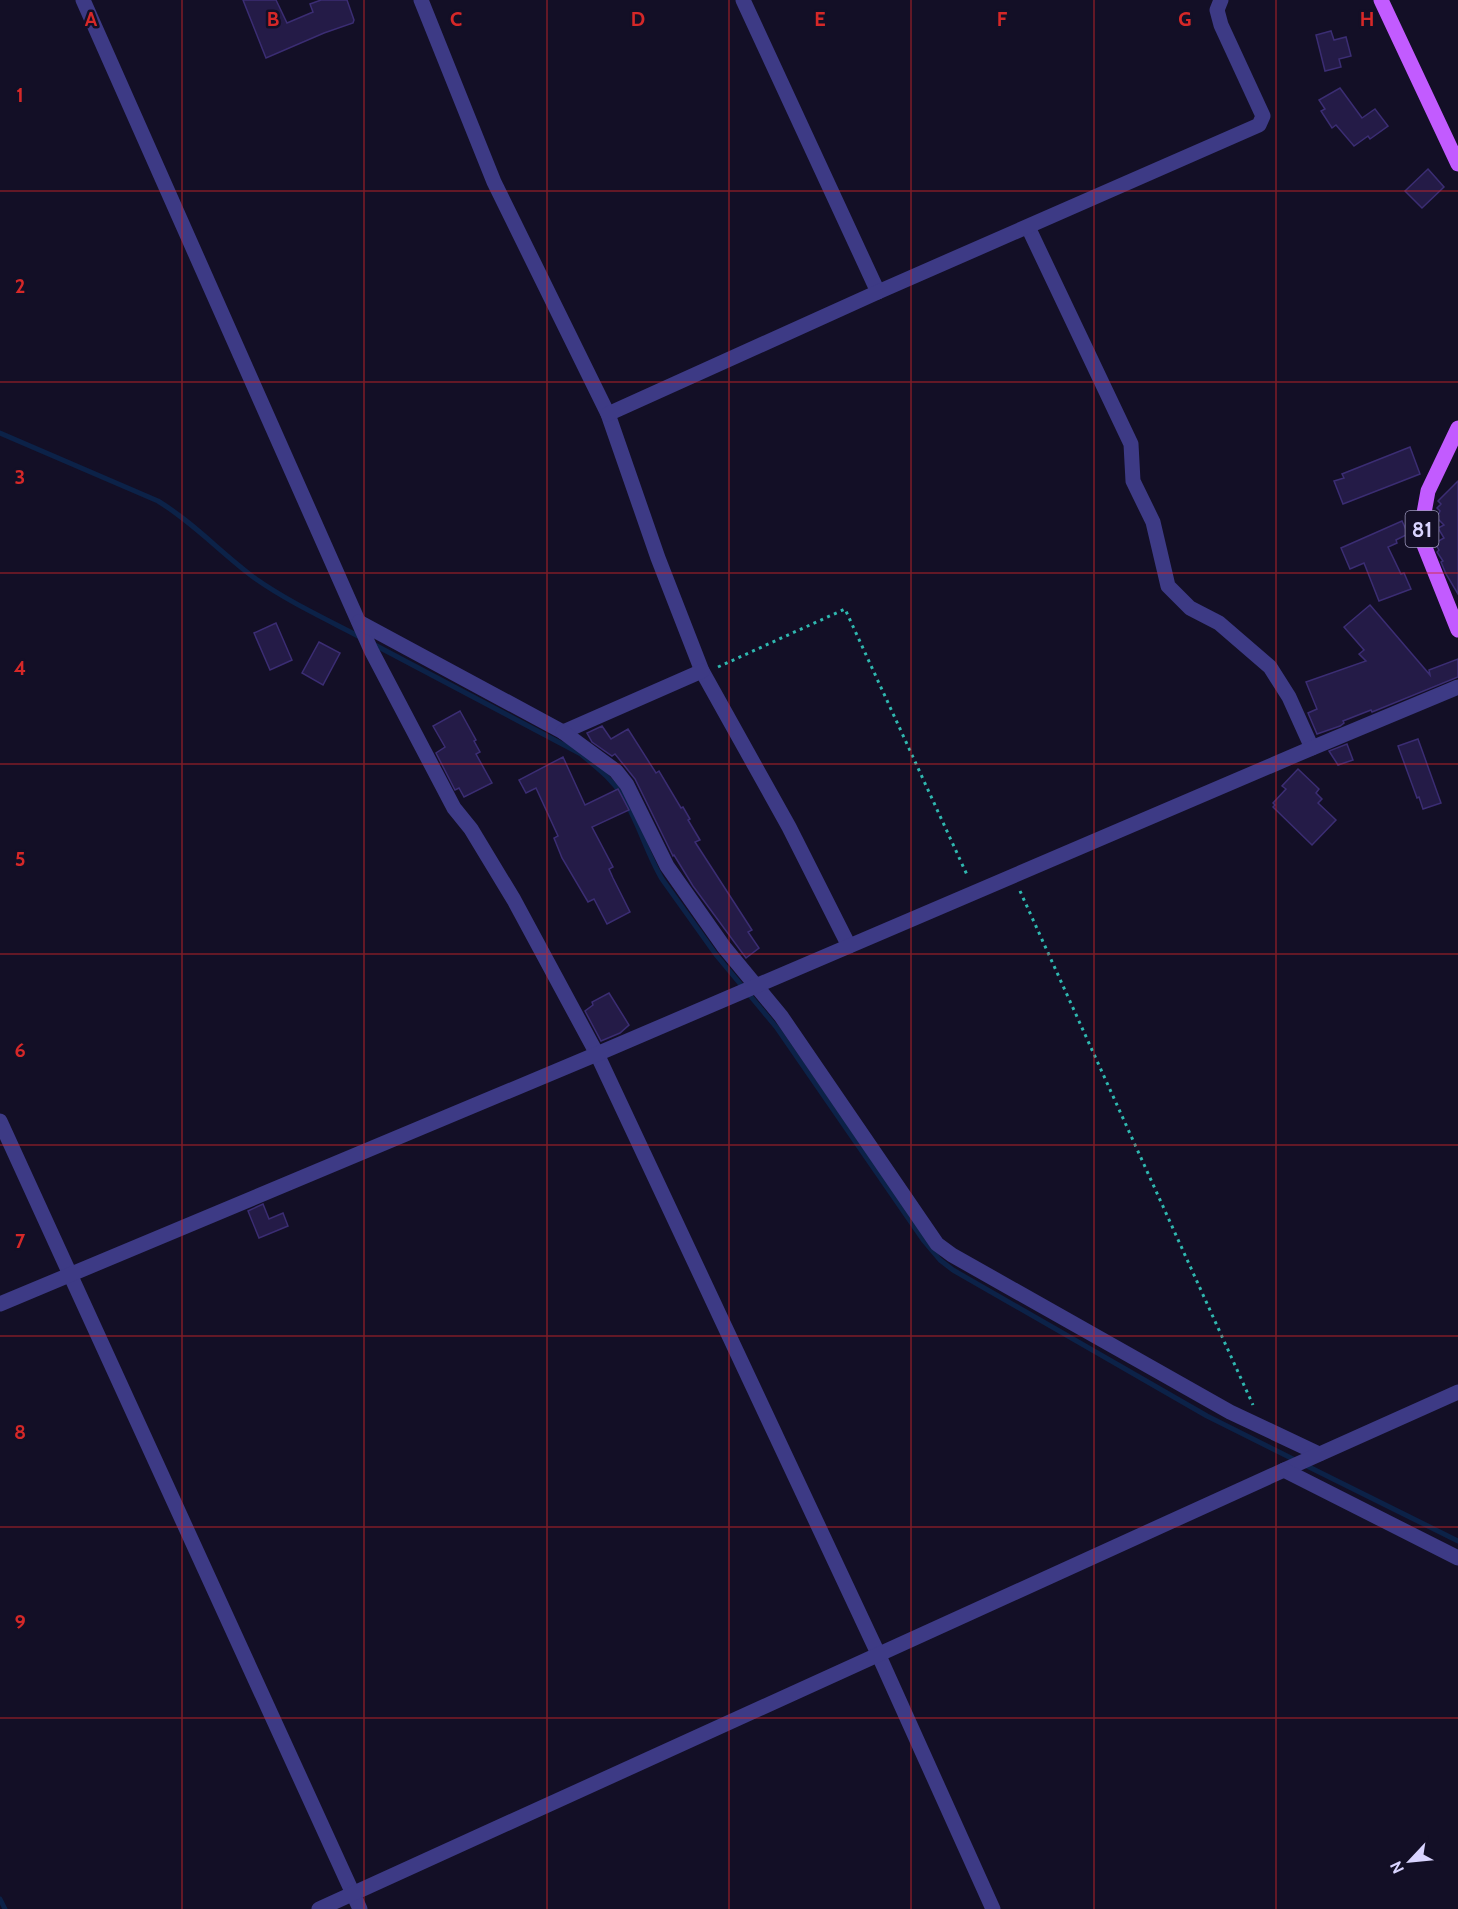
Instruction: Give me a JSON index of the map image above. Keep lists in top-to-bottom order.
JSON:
{
  "streets": {
    "main road": ["81"]
  },
  "north": "bottom left",
  "grid": {
    "columns": [
      "A",
      "B",
      "C",
      "D",
      "E",
      "F",
      "G",
      "H"
    ],
    "rows": [
      "1",
      "2",
      "3",
      "4",
      "5",
      "6",
      "7",
      "8",
      "9"
    ]
  }
}
